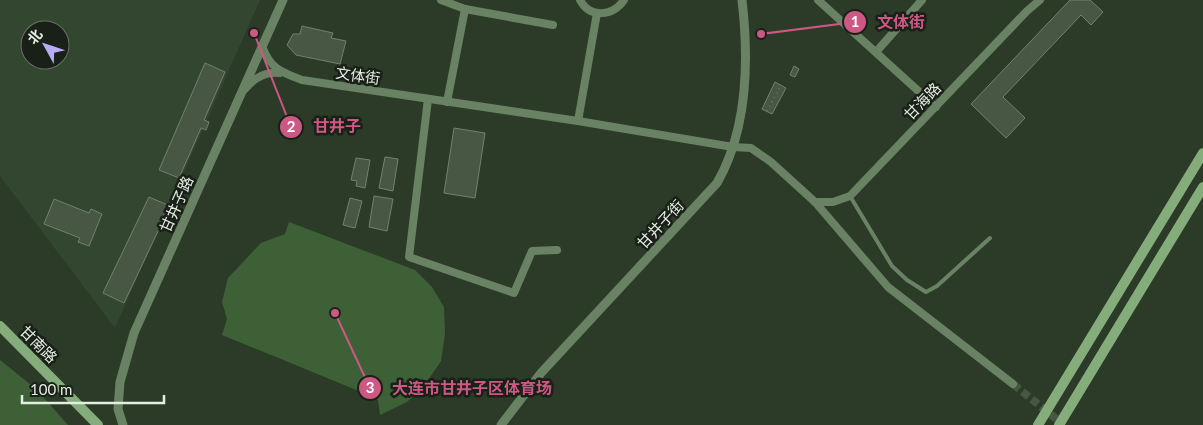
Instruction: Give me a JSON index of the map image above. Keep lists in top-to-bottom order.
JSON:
{
  "streets": {
    "main road": ["甘南路"],
    "street": [
      "文体街",
      "甘海路",
      "甘井子路",
      "甘井子街"
    ]
  },
  "crossings": [
    ["文体街", "甘井子路"],
    ["文体街", "甘井子街"]
  ],
  "places": ["甘井子", "文体街", "大连市甘井子区体育场"],
  "scale_bar": "100 m",
  "north": "top left"
}
